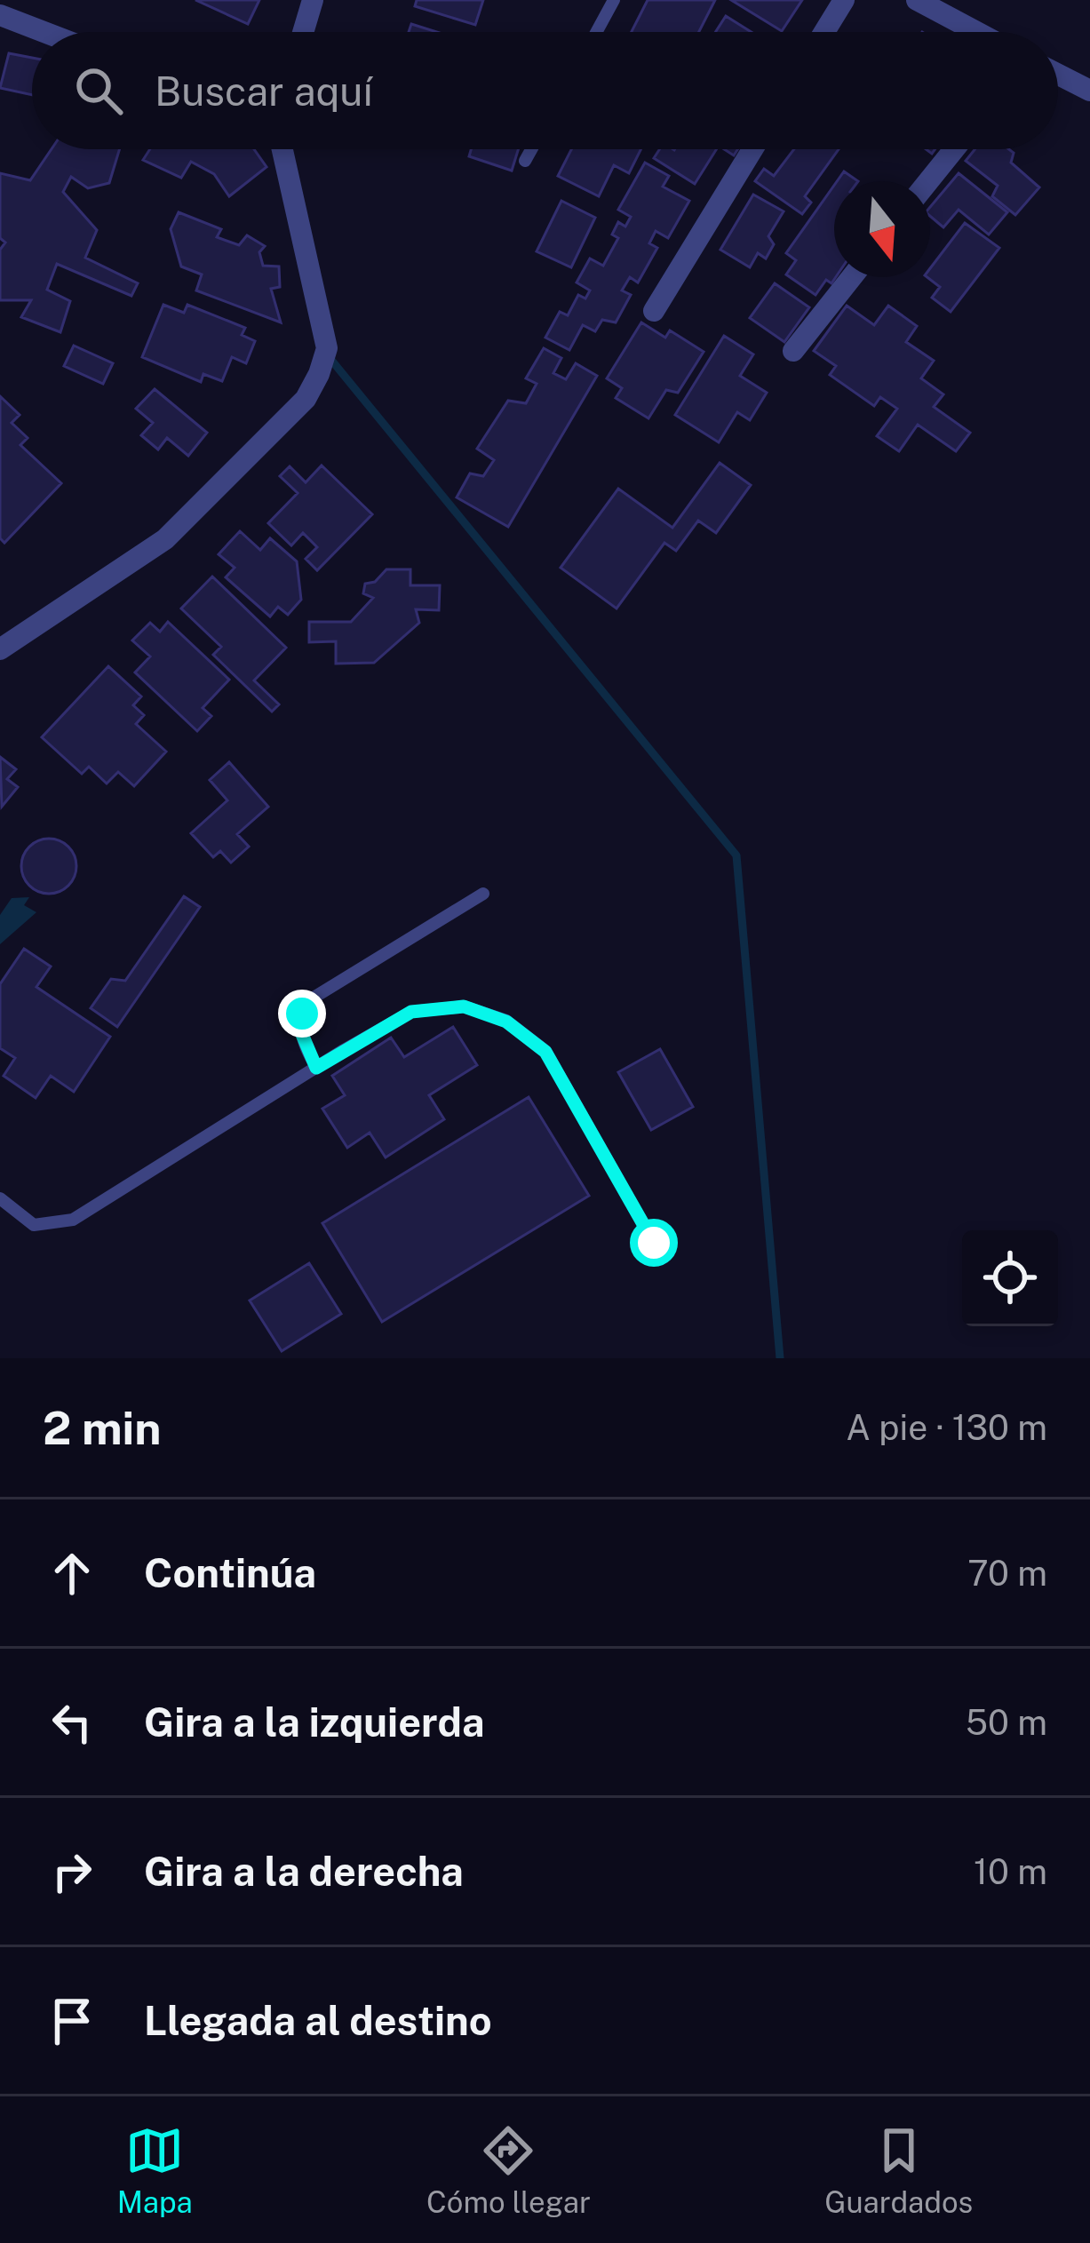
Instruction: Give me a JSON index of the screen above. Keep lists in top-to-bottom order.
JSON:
{
  "north": "bottom",
  "page": {
    "search": "Buscar aquí",
    "heading": ["2 min", "A pie · 130 m"],
    "list": [
      ["Continúa", "70 m"],
      ["Gira a la izquierda", "50 m"],
      ["Gira a la derecha", "10 m"],
      "Llegada al destino"
    ],
    "nav": ["Mapa", "Cómo llegar", "Guardados"]
  }
}
